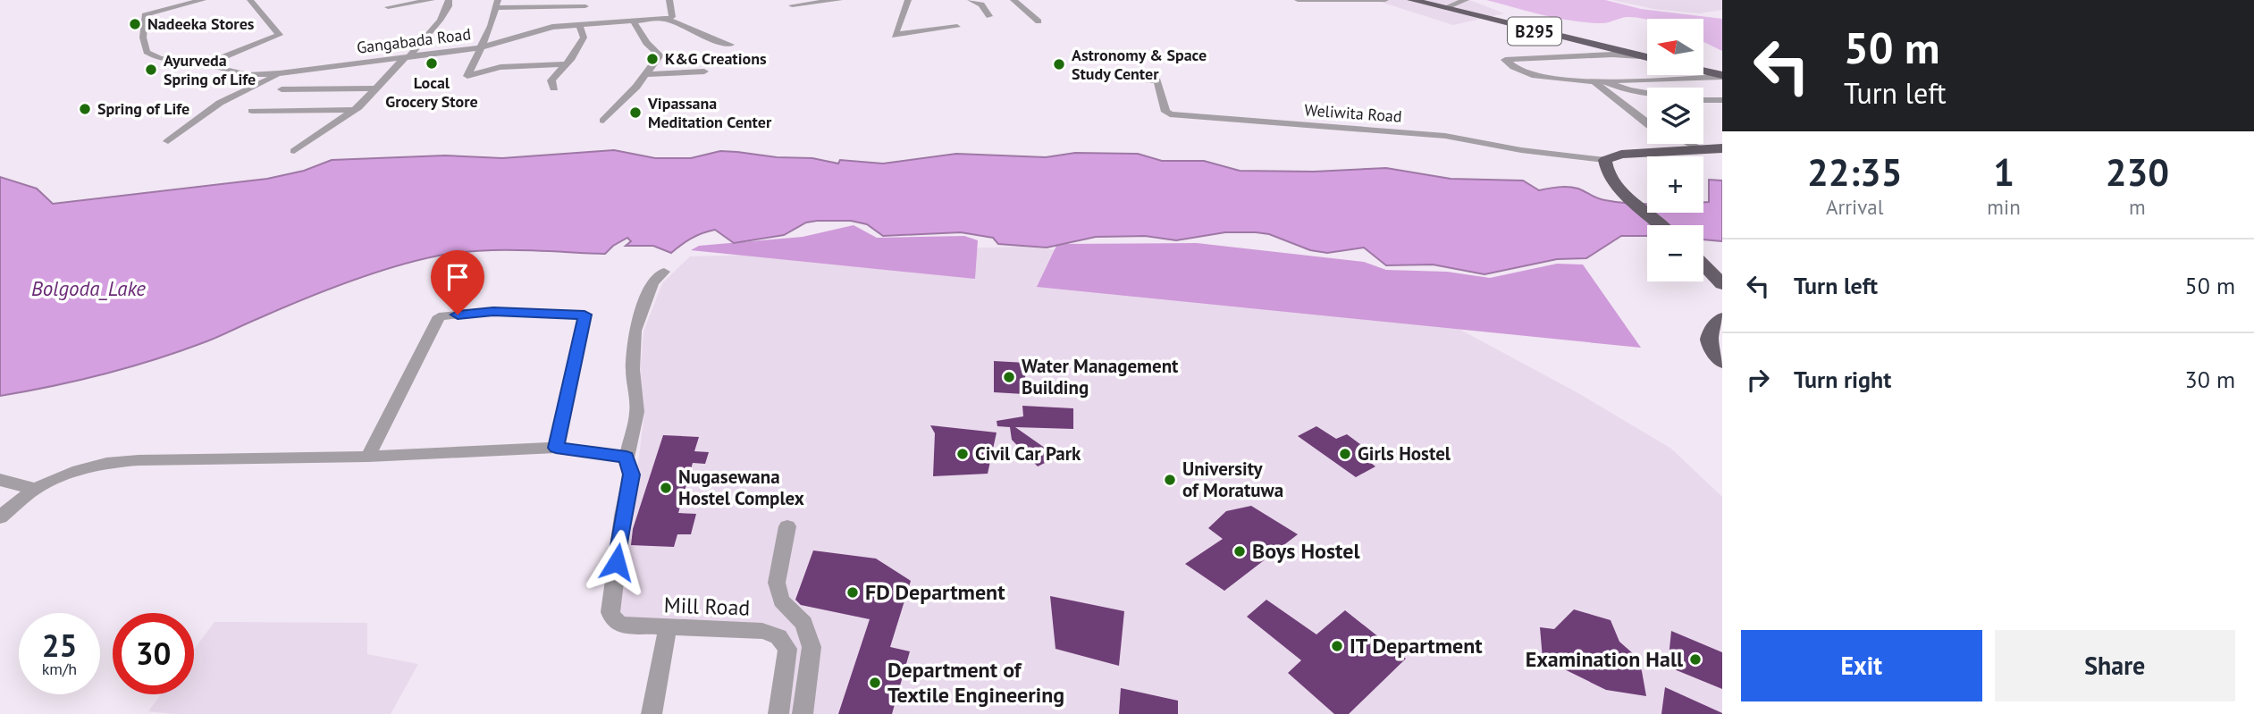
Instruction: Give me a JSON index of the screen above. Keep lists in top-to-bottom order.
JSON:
{
  "streets": {
    "main road": ["B295"],
    "street": ["Gangabada Road", "Weliwita Road", "Mill Road"]
  },
  "water": ["Bolgoda_Lake"],
  "places": [
    "Nadeeka Stores",
    "K&G Creations",
    "Local Grocery Store",
    "Astronomy & Space Study Center",
    "Ayurveda Spring of Life",
    "Spring of Life",
    "Vipassana Meditation Center",
    "Water Management Building",
    "Civil Car Park",
    "Girls Hostel",
    "University of Moratuwa",
    "Nugasewana Hostel Complex",
    "Boys Hostel",
    "FD Department",
    "IT Department",
    "Examination Hall",
    "Department of Textile Engineering"
  ],
  "north": "left",
  "page": {
    "turn": ["50 m", "Turn left"],
    "map_buttons": ["+", "−"],
    "eta": [
      "22:35",
      "Arrival",
      "1",
      "min",
      "230",
      "m"
    ],
    "list": [
      {
        "name": "Turn left",
        "value": "50 m"
      },
      {
        "name": "Turn right",
        "value": "30 m"
      }
    ],
    "speed": "25 km/h",
    "limit": "30",
    "buttons": ["Exit", "Share"]
  }
}
